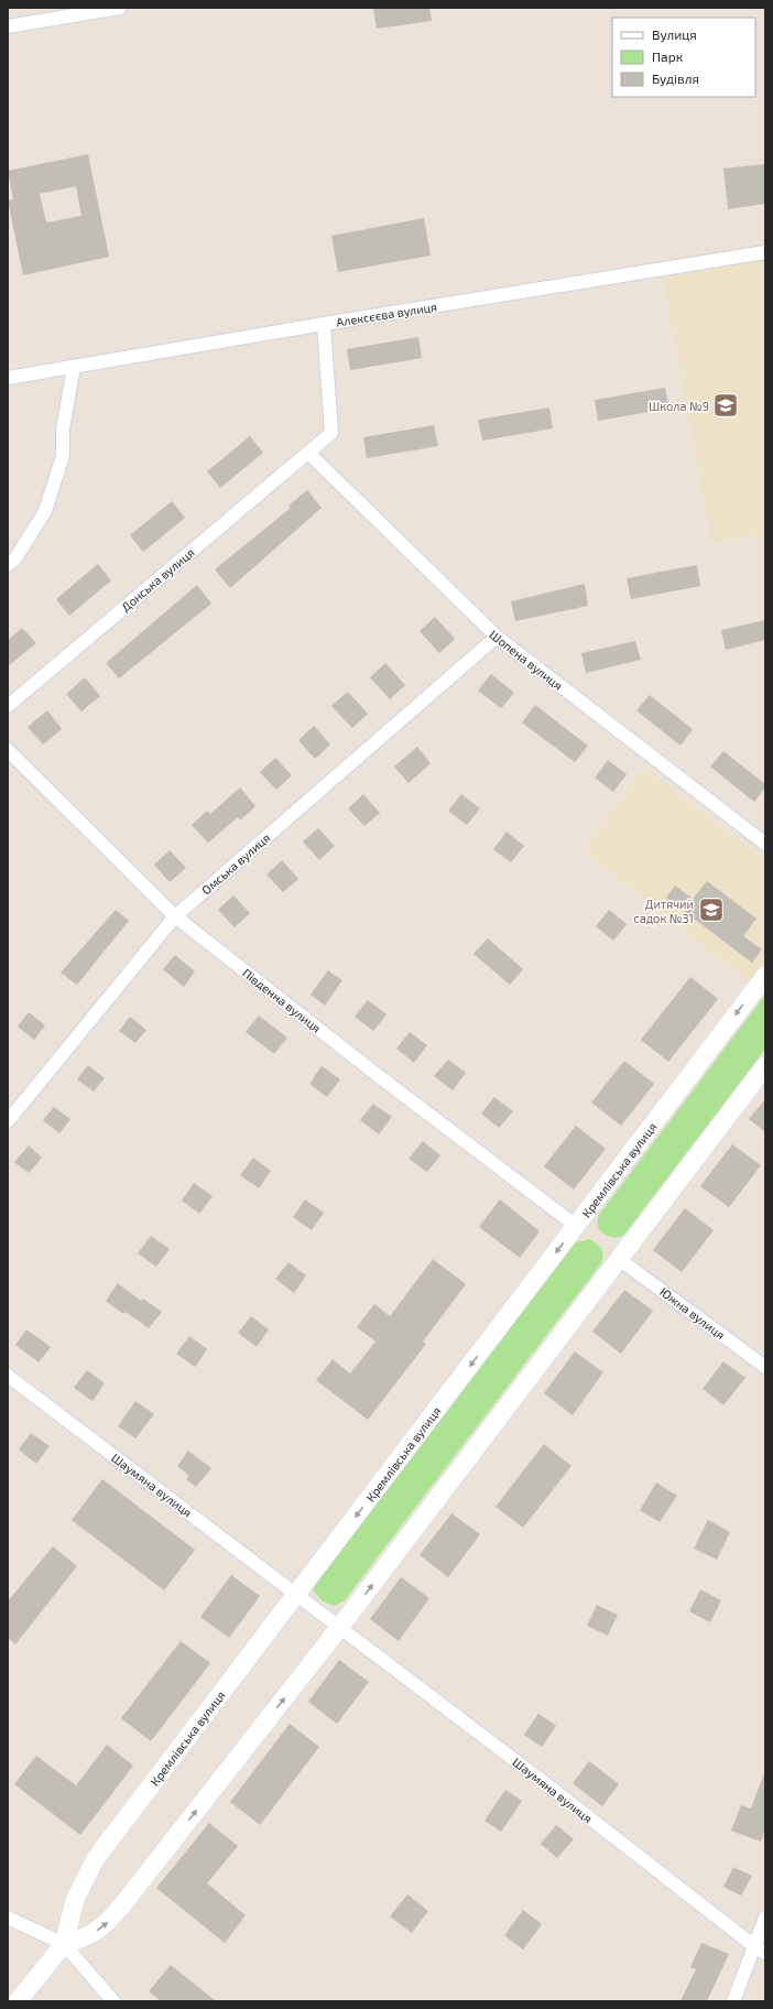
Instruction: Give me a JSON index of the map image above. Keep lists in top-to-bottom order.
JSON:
{
  "streets": {
    "street": [
      "Алексєєва вулиця",
      "Донська вулиця",
      "Шопена вулиця",
      "Омська вулиця",
      "Південна вулиця",
      "Кремлівська вулиця",
      "Южна вулиця",
      "Шаумяна вулиця"
    ]
  },
  "crossings": [
    ["Алексєєва вулиця", "Донська вулиця"],
    ["Донська вулиця", "Шопена вулиця"],
    ["Шопена вулиця", "Омська вулиця"],
    ["Омська вулиця", "Південна вулиця"],
    ["Південна вулиця", "Кремлівська вулиця"],
    ["Кремлівська вулиця", "Шаумяна вулиця"]
  ],
  "places": {
    "school or university": ["Школа №9", "Дитячий садок №31"]
  },
  "legend": ["Вулиця", "Парк", "Будівля"]
}
